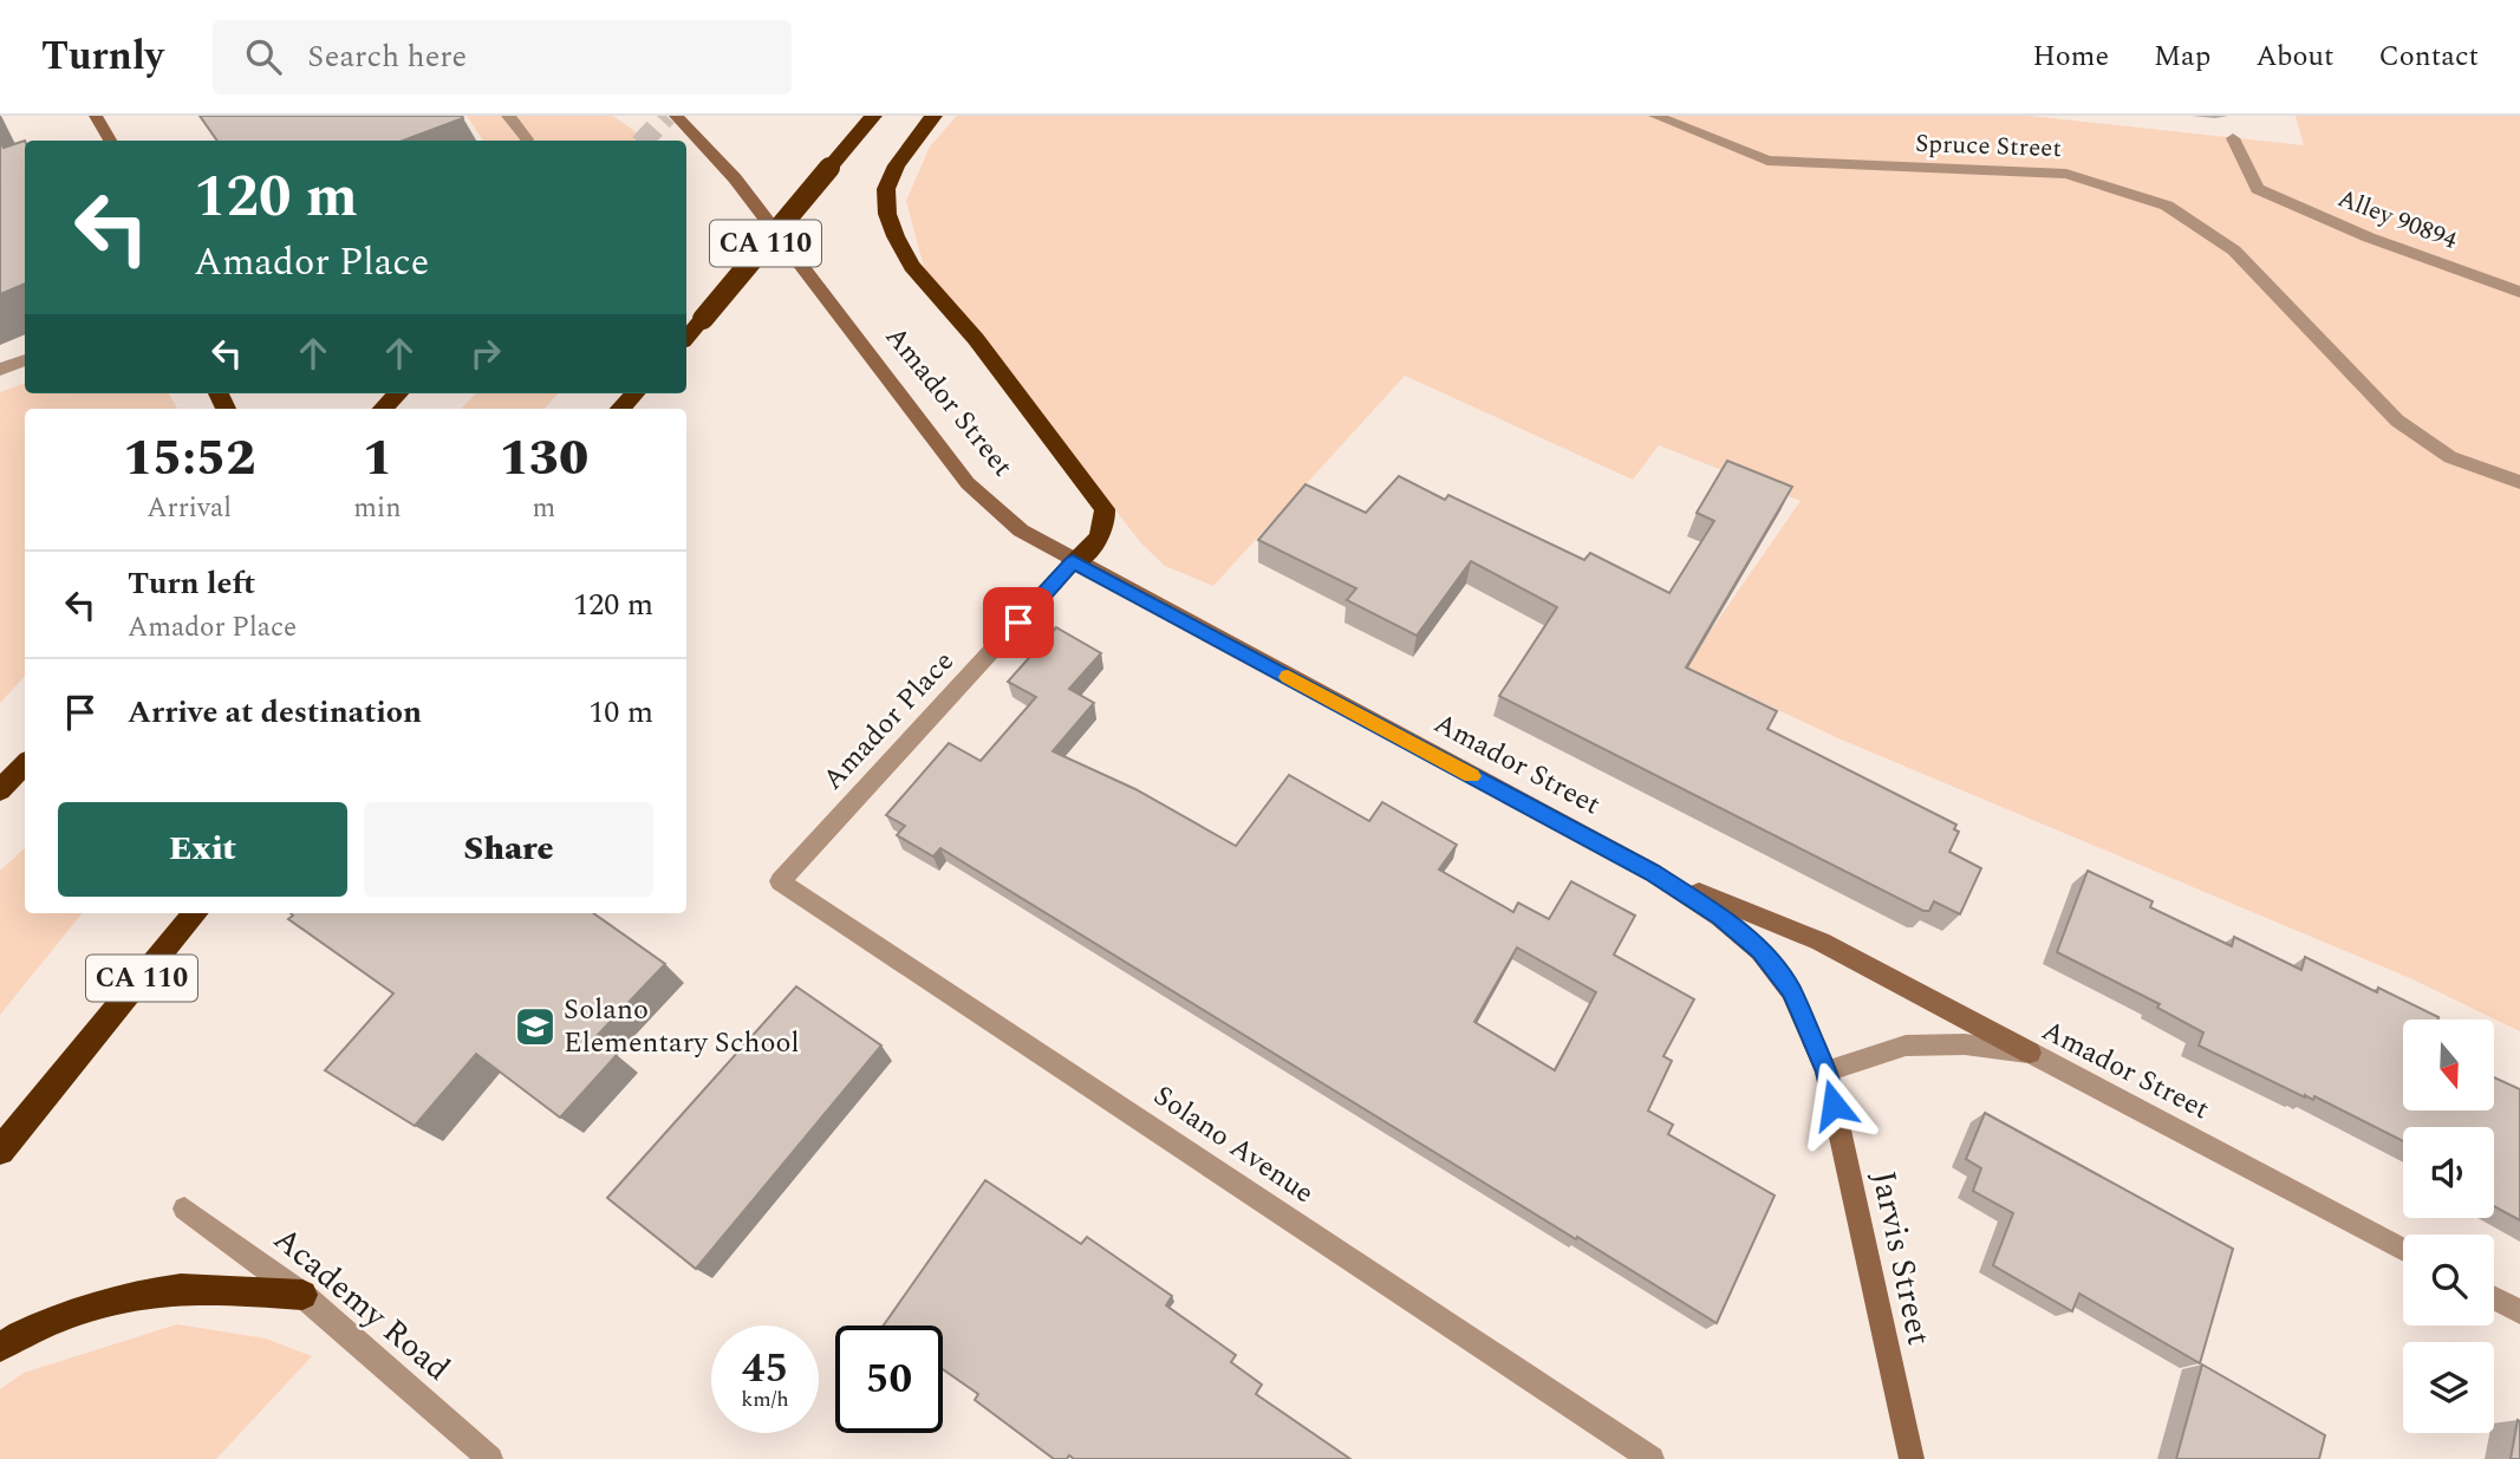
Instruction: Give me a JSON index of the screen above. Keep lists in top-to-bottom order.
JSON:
{
  "streets": {
    "highway": ["CA 110"],
    "main road": ["Amador Street", "Jarvis Street"],
    "street": [
      "Spruce Street",
      "Alley 90894",
      "Amador Place",
      "Solano Avenue",
      "Academy Road"
    ]
  },
  "crossings": [
    ["Amador Street", "Amador Place"],
    ["Amador Street", "Jarvis Street"],
    ["Amador Place", "Solano Avenue"]
  ],
  "places": {
    "school or university": ["Solano Elementary School"]
  },
  "north": "bottom",
  "page": {
    "header": "Turnly",
    "search": "Search here",
    "nav": [
      "Home",
      "Map",
      "About",
      "Contact"
    ],
    "turn": ["120 m", "Amador Place"],
    "eta": [
      "15:52",
      "Arrival",
      "1",
      "min",
      "130",
      "m"
    ],
    "list": [
      {
        "name": "Turn left",
        "note": "Amador Place",
        "value": "120 m"
      },
      {
        "name": "Arrive at destination",
        "value": "10 m"
      }
    ],
    "buttons": ["Exit", "Share"],
    "speed": "45 km/h",
    "limit": "50"
  }
}
